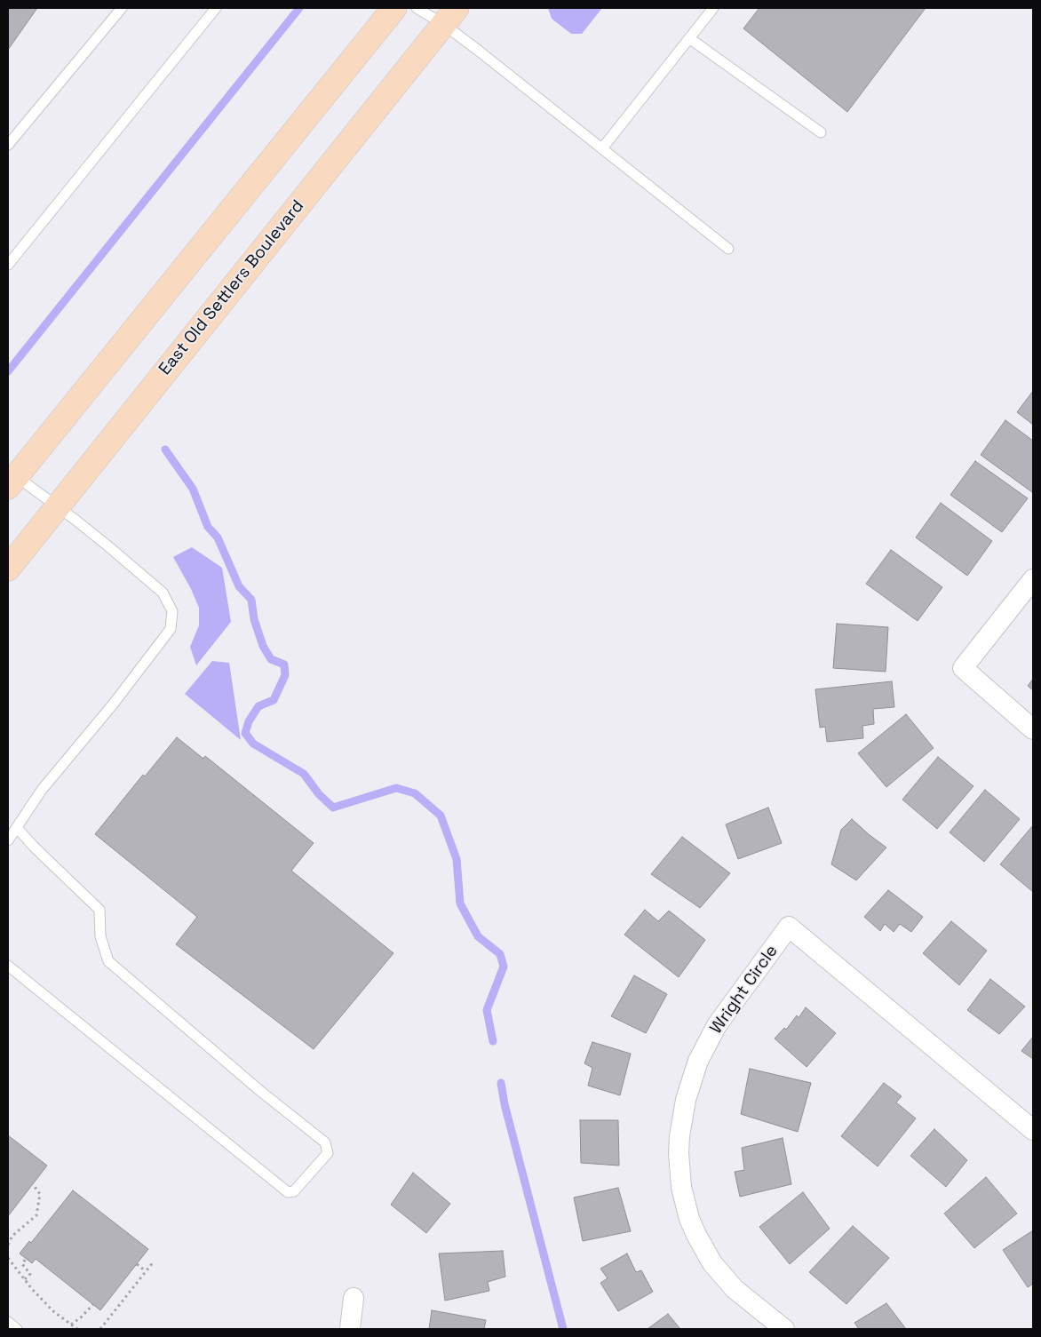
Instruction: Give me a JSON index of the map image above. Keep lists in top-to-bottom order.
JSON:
{
  "streets": {
    "main road": ["East Old Settlers Boulevard"],
    "street": ["Wright Circle"]
  }
}
